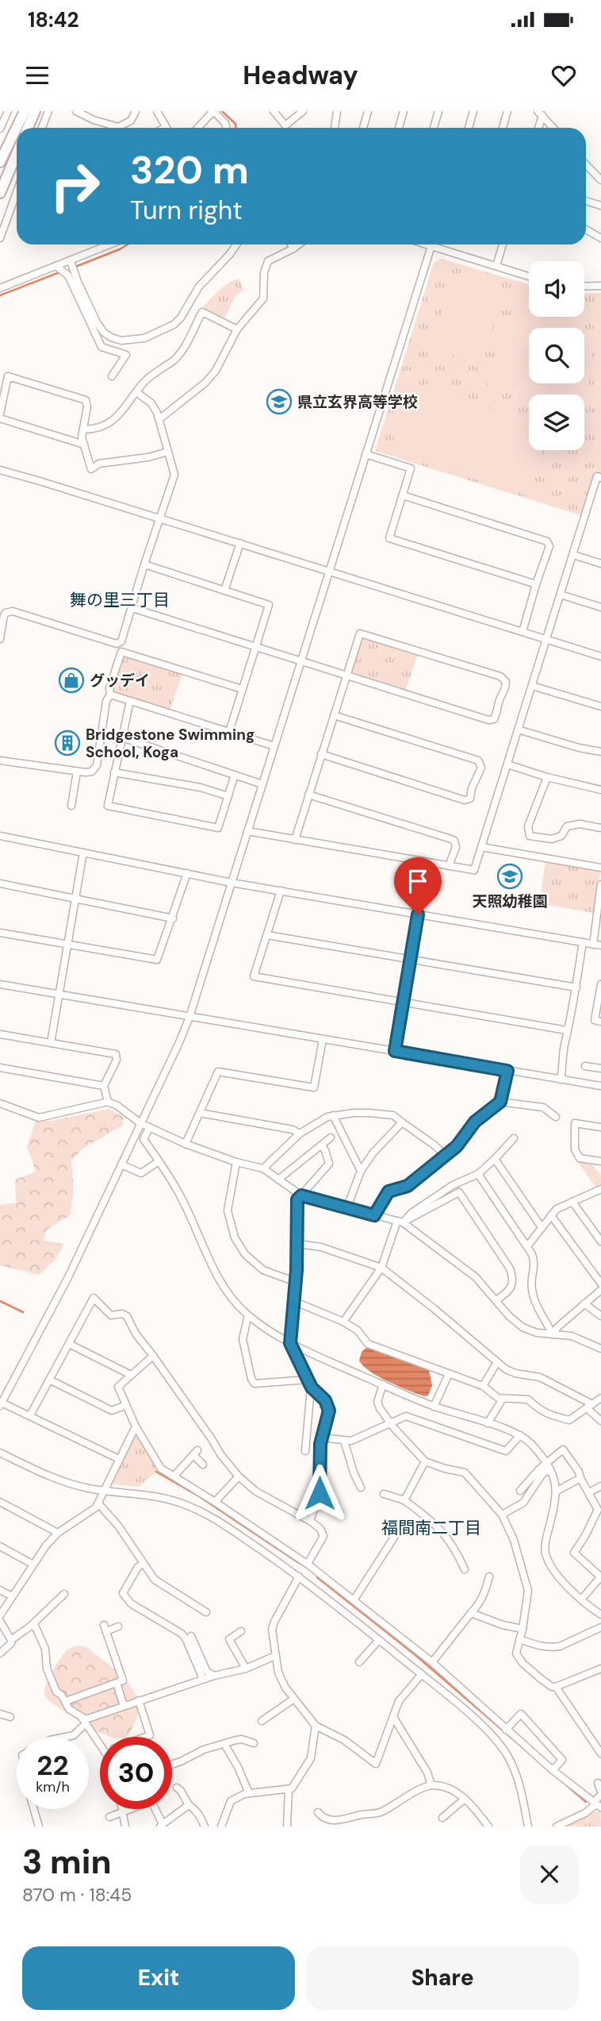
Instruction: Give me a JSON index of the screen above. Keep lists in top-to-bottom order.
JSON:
{
  "districts": ["舞の里三丁目", "福間南二丁目"],
  "places": {
    "school or university": ["県立玄界高等学校", "天照幼稚園"],
    "shop": ["グッデイ"],
    "building": ["Bridgestone Swimming School, Koga"]
  },
  "page": {
    "status": "18:42",
    "header": "Headway",
    "turn": ["320 m", "Turn right"],
    "speed": "22 km/h",
    "limit": "30",
    "heading": ["3 min", "870 m · 18:45"],
    "buttons": ["Exit", "Share"]
  }
}
